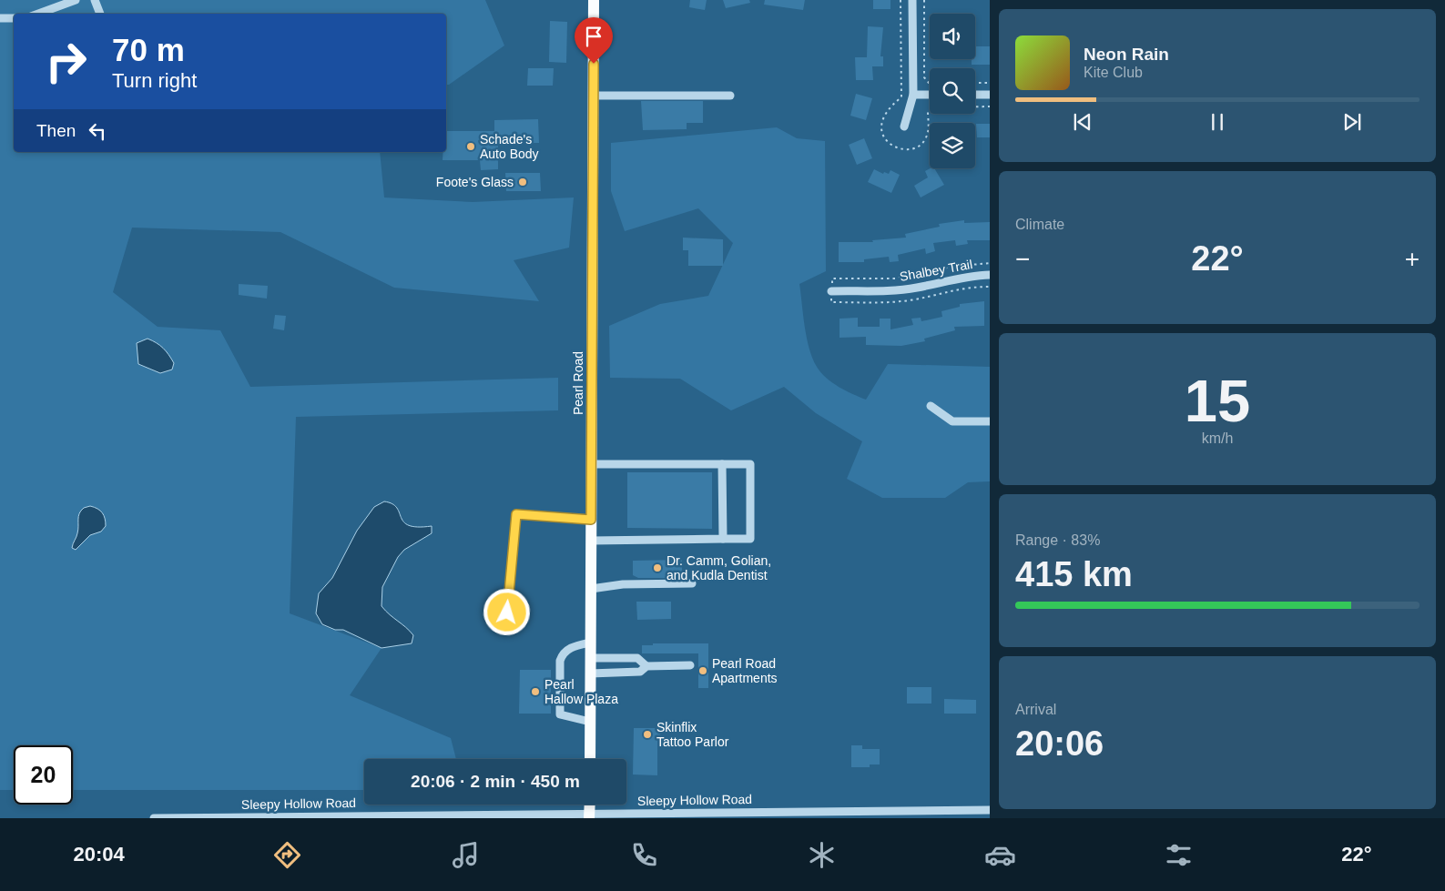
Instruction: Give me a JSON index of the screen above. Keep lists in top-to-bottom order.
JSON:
{
  "streets": {
    "main road": ["Pearl Road"],
    "street": ["Shalbey Trail", "Sleepy Hollow Road"]
  },
  "places": [
    "Schade's Auto Body",
    "Foote's Glass",
    "Dr. Camm, Golian, and Kudla Dentist",
    "Pearl Road Apartments",
    "Pearl Hallow Plaza",
    "Skinflix Tattoo Parlor"
  ],
  "page": {
    "turn": ["70 m", "Turn right"],
    "song": ["Neon Rain", "Kite Club"],
    "then": "Then",
    "tile": [
      "Climate",
      ["15", "km/h"],
      ["Range · 83%", "415 km"],
      ["Arrival", "20:06"]
    ],
    "heat": ["−", "22°", "+"],
    "limit": "20",
    "trip": "20:06 · 2 min · 450 m",
    "tabs": ["20:04", "22°"]
  }
}
